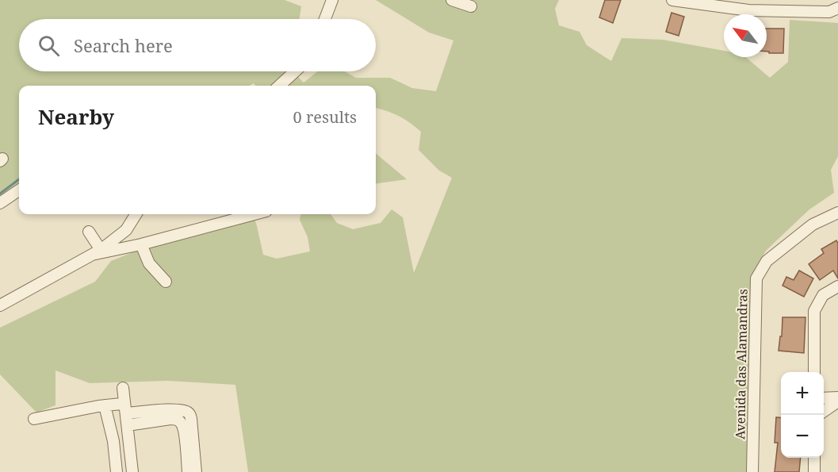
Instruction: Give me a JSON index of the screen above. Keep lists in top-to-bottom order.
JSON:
{
  "streets": {
    "street": ["Avenida das Alamandras"]
  },
  "north": "top left",
  "page": {
    "search": "Search here",
    "heading": ["Nearby", "0 results"],
    "map_buttons": ["+", "−"]
  }
}
